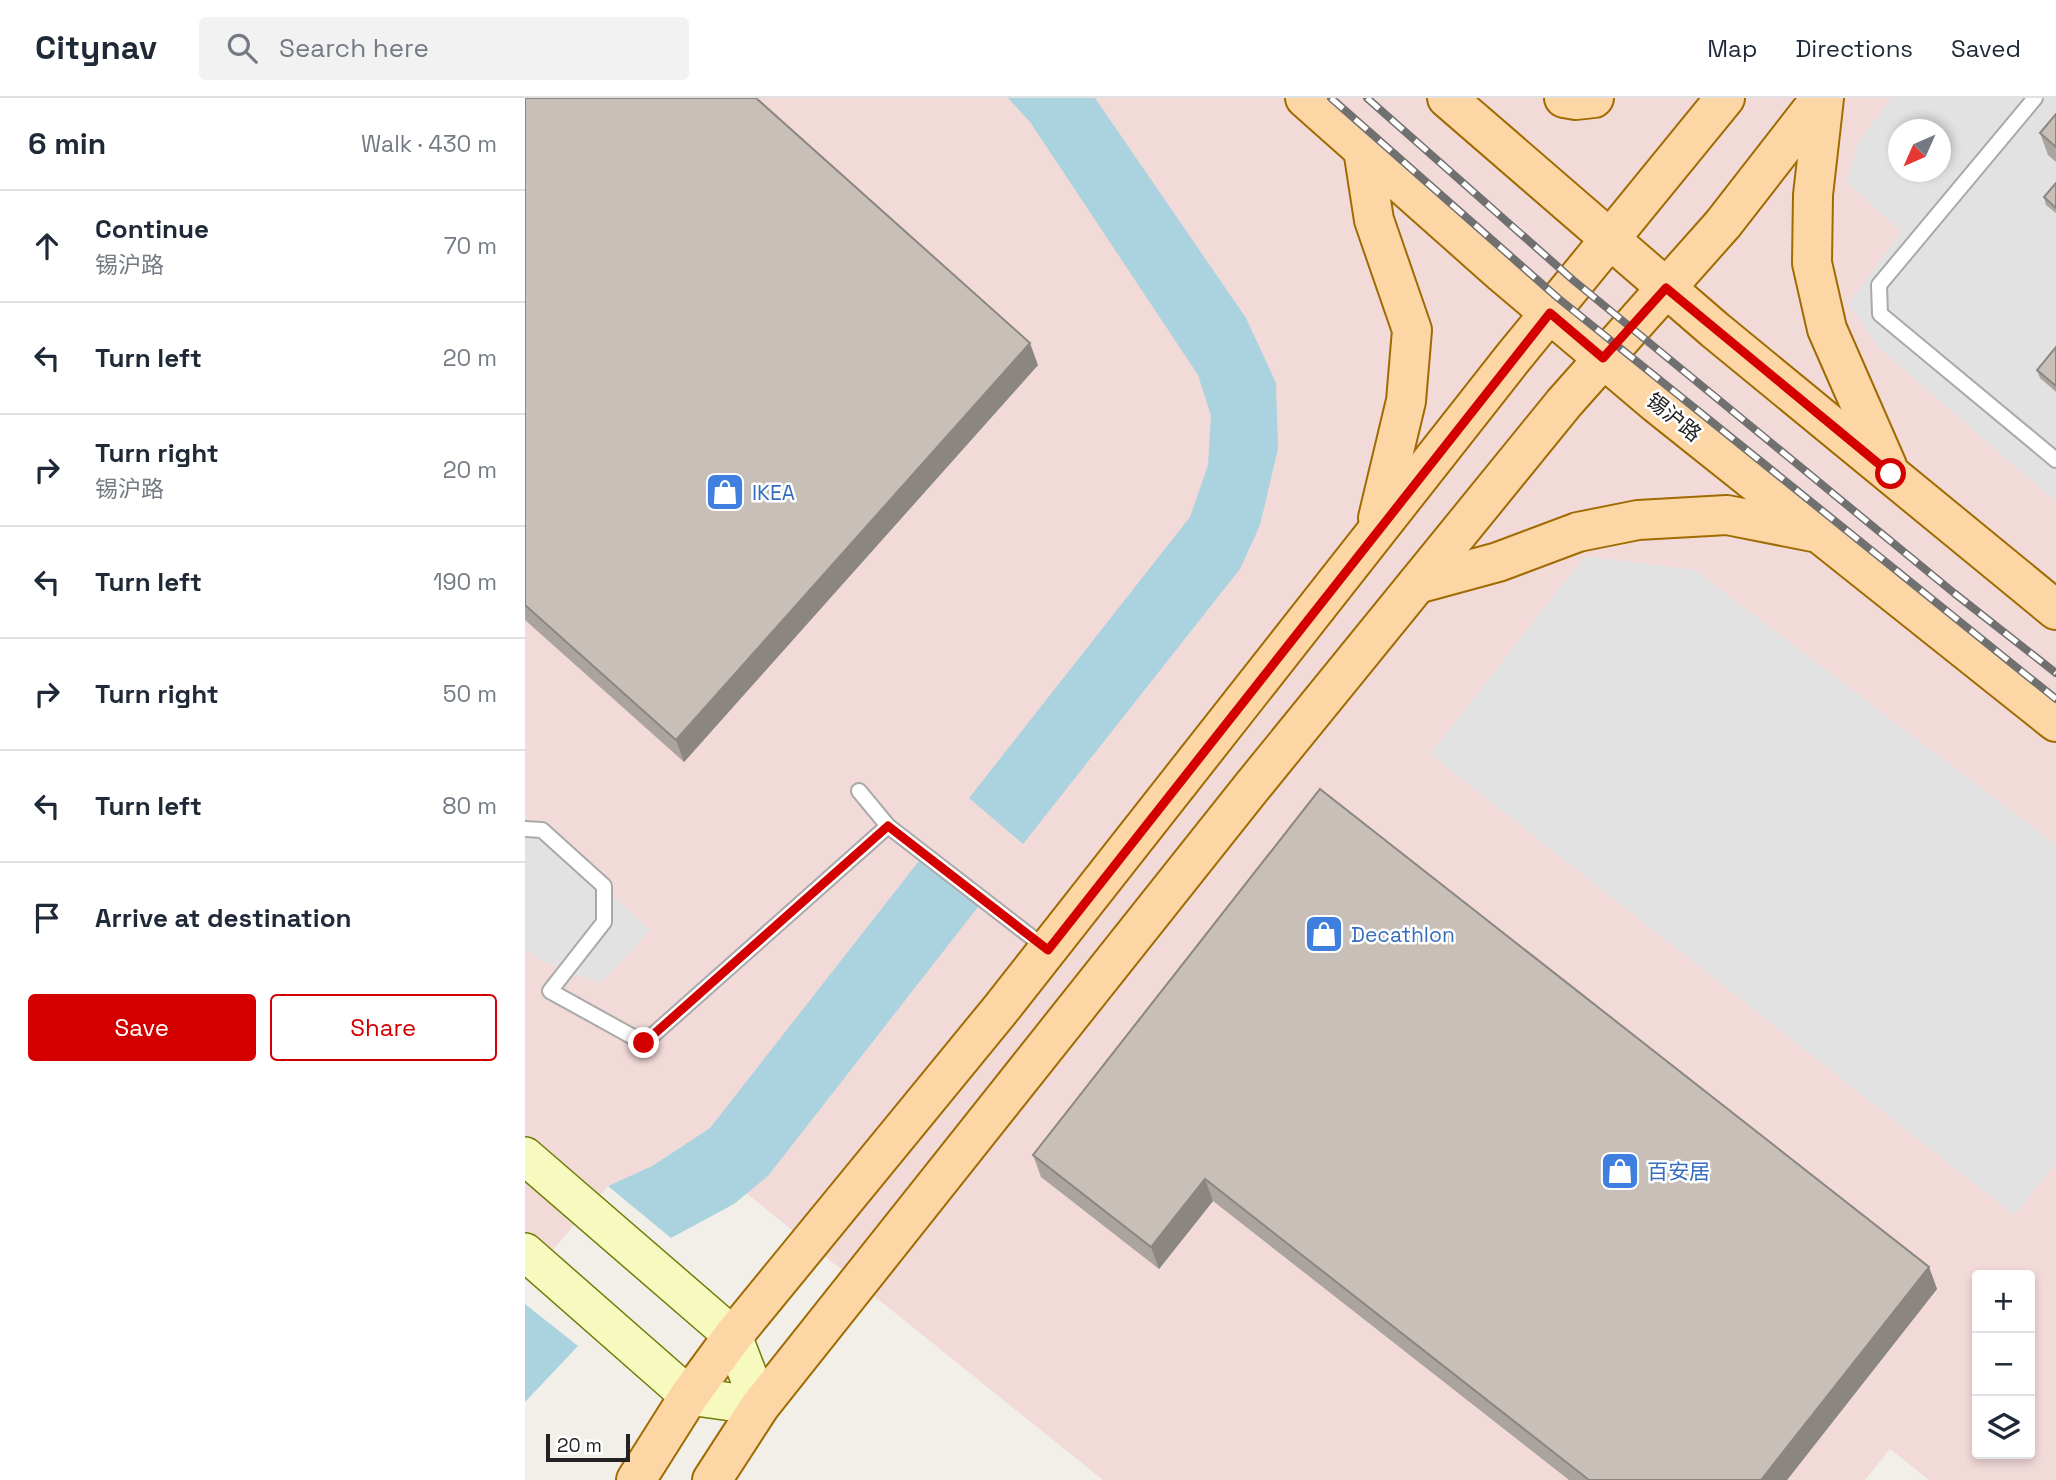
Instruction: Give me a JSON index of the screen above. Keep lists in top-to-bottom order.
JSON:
{
  "streets": {
    "main road": ["锡沪路"]
  },
  "places": {
    "shop": ["IKEA", "Decathlon", "百安居"]
  },
  "scale_bar": "20 m",
  "north": "bottom left",
  "page": {
    "header": "Citynav",
    "search": "Search here",
    "nav": ["Map", "Directions", "Saved"],
    "heading": ["6 min", "Walk · 430 m"],
    "list": [
      ["Continue", "锡沪路", "70 m"],
      ["Turn left", "20 m"],
      ["Turn right", "锡沪路", "20 m"],
      ["Turn left", "190 m"],
      ["Turn right", "50 m"],
      ["Turn left", "80 m"],
      "Arrive at destination"
    ],
    "buttons": ["Save", "Share"],
    "map_buttons": ["+", "−"],
    "scale": "20 m"
  }
}
